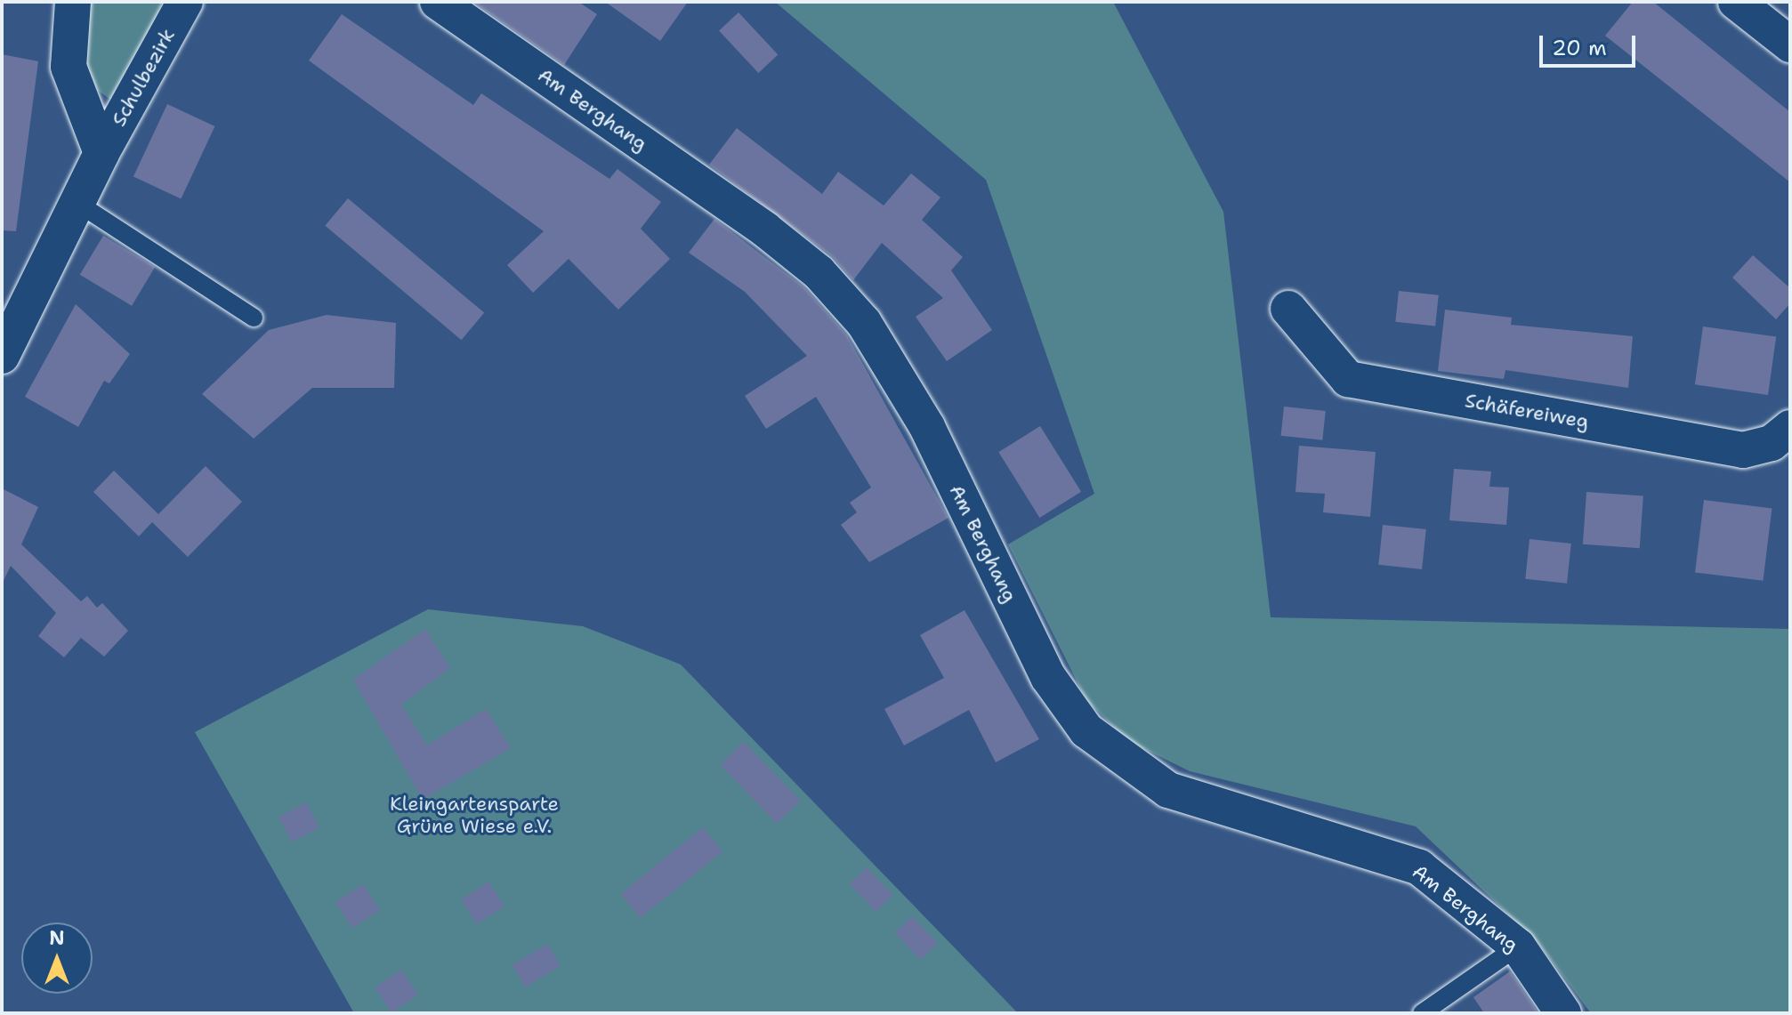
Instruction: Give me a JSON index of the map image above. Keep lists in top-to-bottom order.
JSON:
{
  "streets": {
    "street": ["Schulbezirk", "Am Berghang", "Schäfereiweg"]
  },
  "parks": ["Kleingartensparte Grüne Wiese e.V."],
  "scale_bar": "20 m",
  "north": "top"
}
